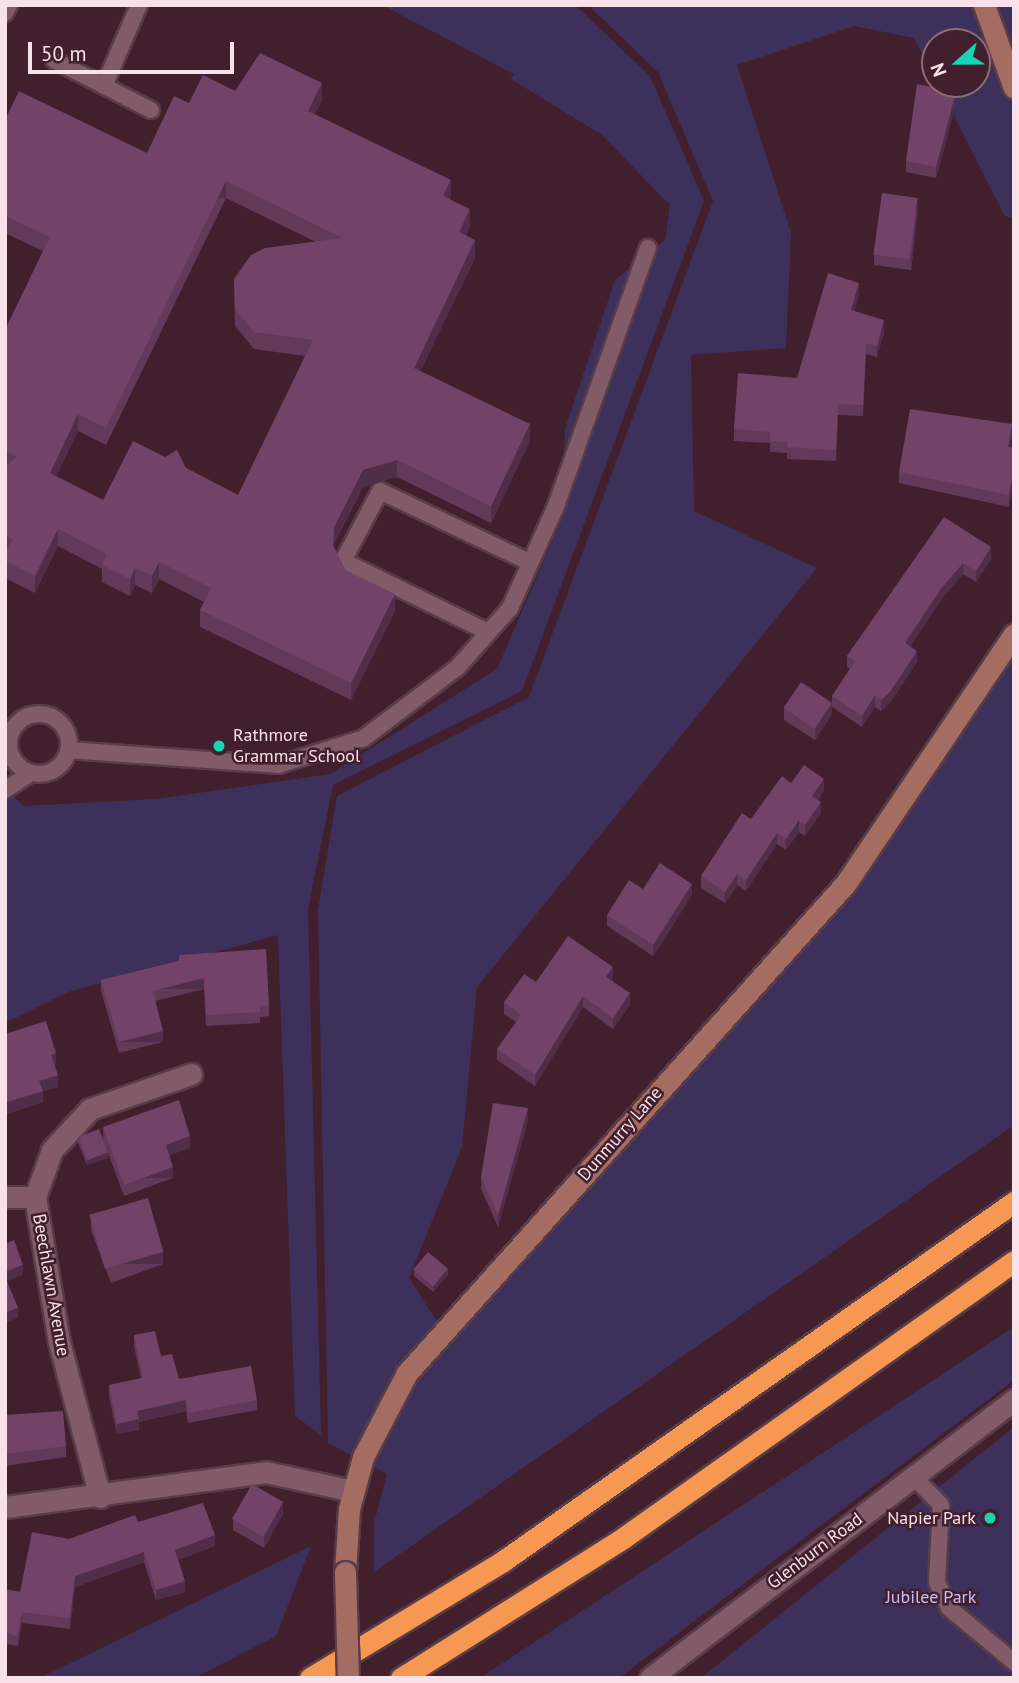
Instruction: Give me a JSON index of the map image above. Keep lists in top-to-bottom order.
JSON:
{
  "streets": {
    "street": ["Dunmurry Lane", "Beechlawn Avenue", "Glenburn Road"]
  },
  "parks": ["Jubilee Park"],
  "places": ["Rathmore Grammar School", "Napier Park"],
  "scale_bar": "50 m",
  "north": "left"
}
